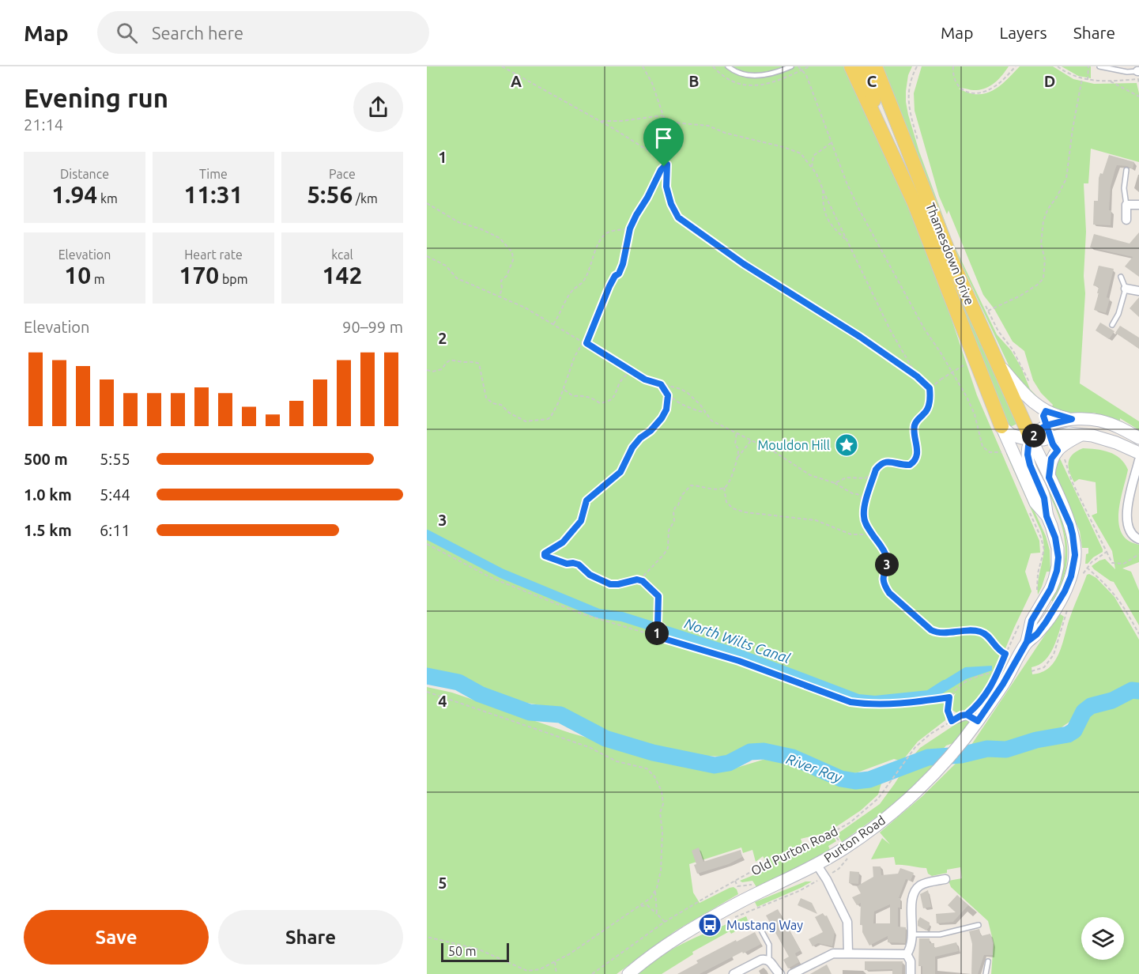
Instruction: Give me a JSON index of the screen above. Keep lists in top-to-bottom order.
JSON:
{
  "streets": {
    "main road": ["Thamesdown Drive", "Purton Road"],
    "path": ["Old Purton Road"]
  },
  "crossings": [
    ["Thamesdown Drive", "Purton Road"]
  ],
  "water": ["North Wilts Canal", "River Ray"],
  "places": {
    "place": ["Mouldon Hill"],
    "bus stop": ["Mustang Way"]
  },
  "scale_bar": "50 m",
  "page": {
    "header": "Map",
    "search": "Search here",
    "nav": ["Map", "Layers", "Share"],
    "heading": ["Evening run", "21:14"],
    "stats": [
      ["Distance", "1.94 km"],
      ["Time", "11:31"],
      ["Pace", "5:56 /km"],
      ["Elevation", "10 m"],
      ["Heart rate", "170 bpm"],
      ["kcal", "142"]
    ],
    "chart": ["Elevation", "90–99 m"],
    "pins": ["2", "3", "1"],
    "list": [
      {
        "name": "500 m",
        "note": "5:55"
      },
      {
        "name": "1.0 km",
        "note": "5:44"
      },
      {
        "name": "1.5 km",
        "note": "6:11"
      }
    ],
    "buttons": ["Save", "Share"],
    "scale": "50 m"
  },
  "grid": {
    "columns": [
      "A",
      "B",
      "C",
      "D"
    ],
    "rows": [
      "1",
      "2",
      "3",
      "4",
      "5"
    ]
  }
}
